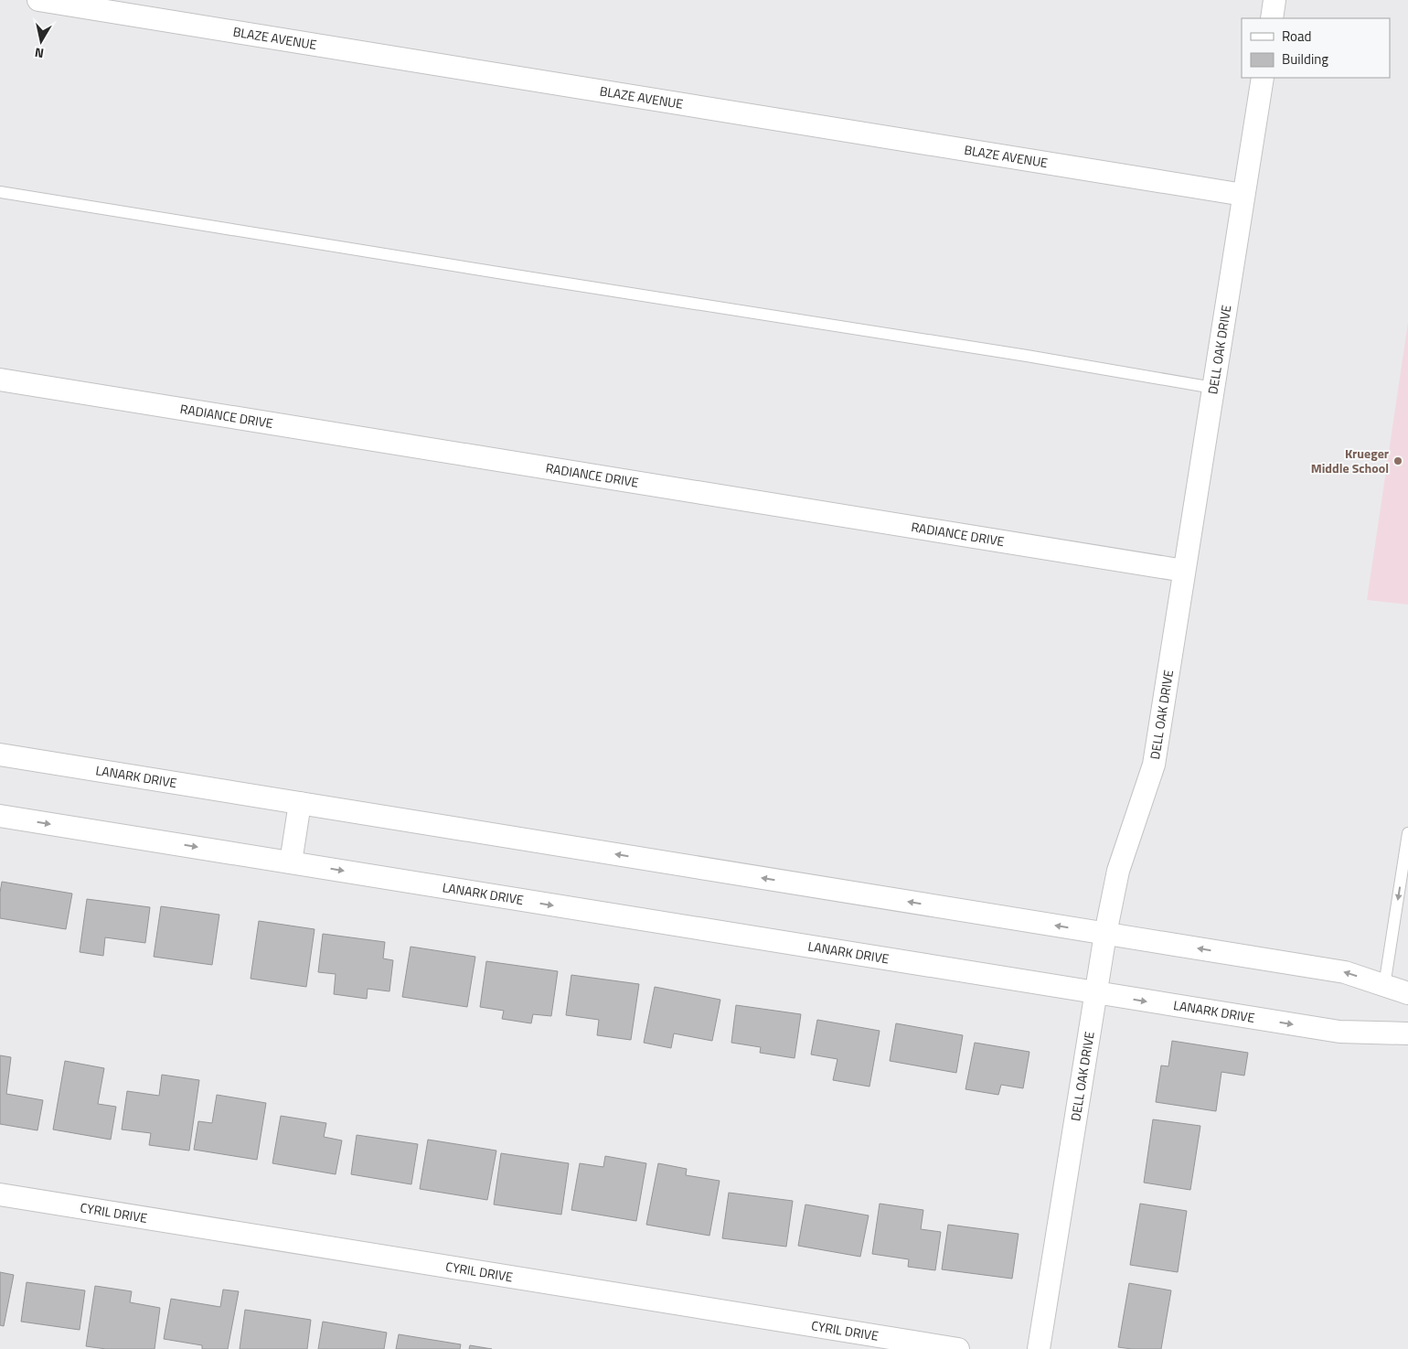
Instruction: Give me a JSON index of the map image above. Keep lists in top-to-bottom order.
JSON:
{
  "streets": {
    "street": [
      "BLAZE AVENUE",
      "DELL OAK DRIVE",
      "RADIANCE DRIVE",
      "LANARK DRIVE",
      "CYRIL DRIVE"
    ]
  },
  "crossings": [
    ["BLAZE AVENUE", "DELL OAK DRIVE"],
    ["DELL OAK DRIVE", "RADIANCE DRIVE"],
    ["DELL OAK DRIVE", "LANARK DRIVE"]
  ],
  "places": ["Krueger Middle School"],
  "legend": ["Road", "Building"],
  "north": "bottom"
}
